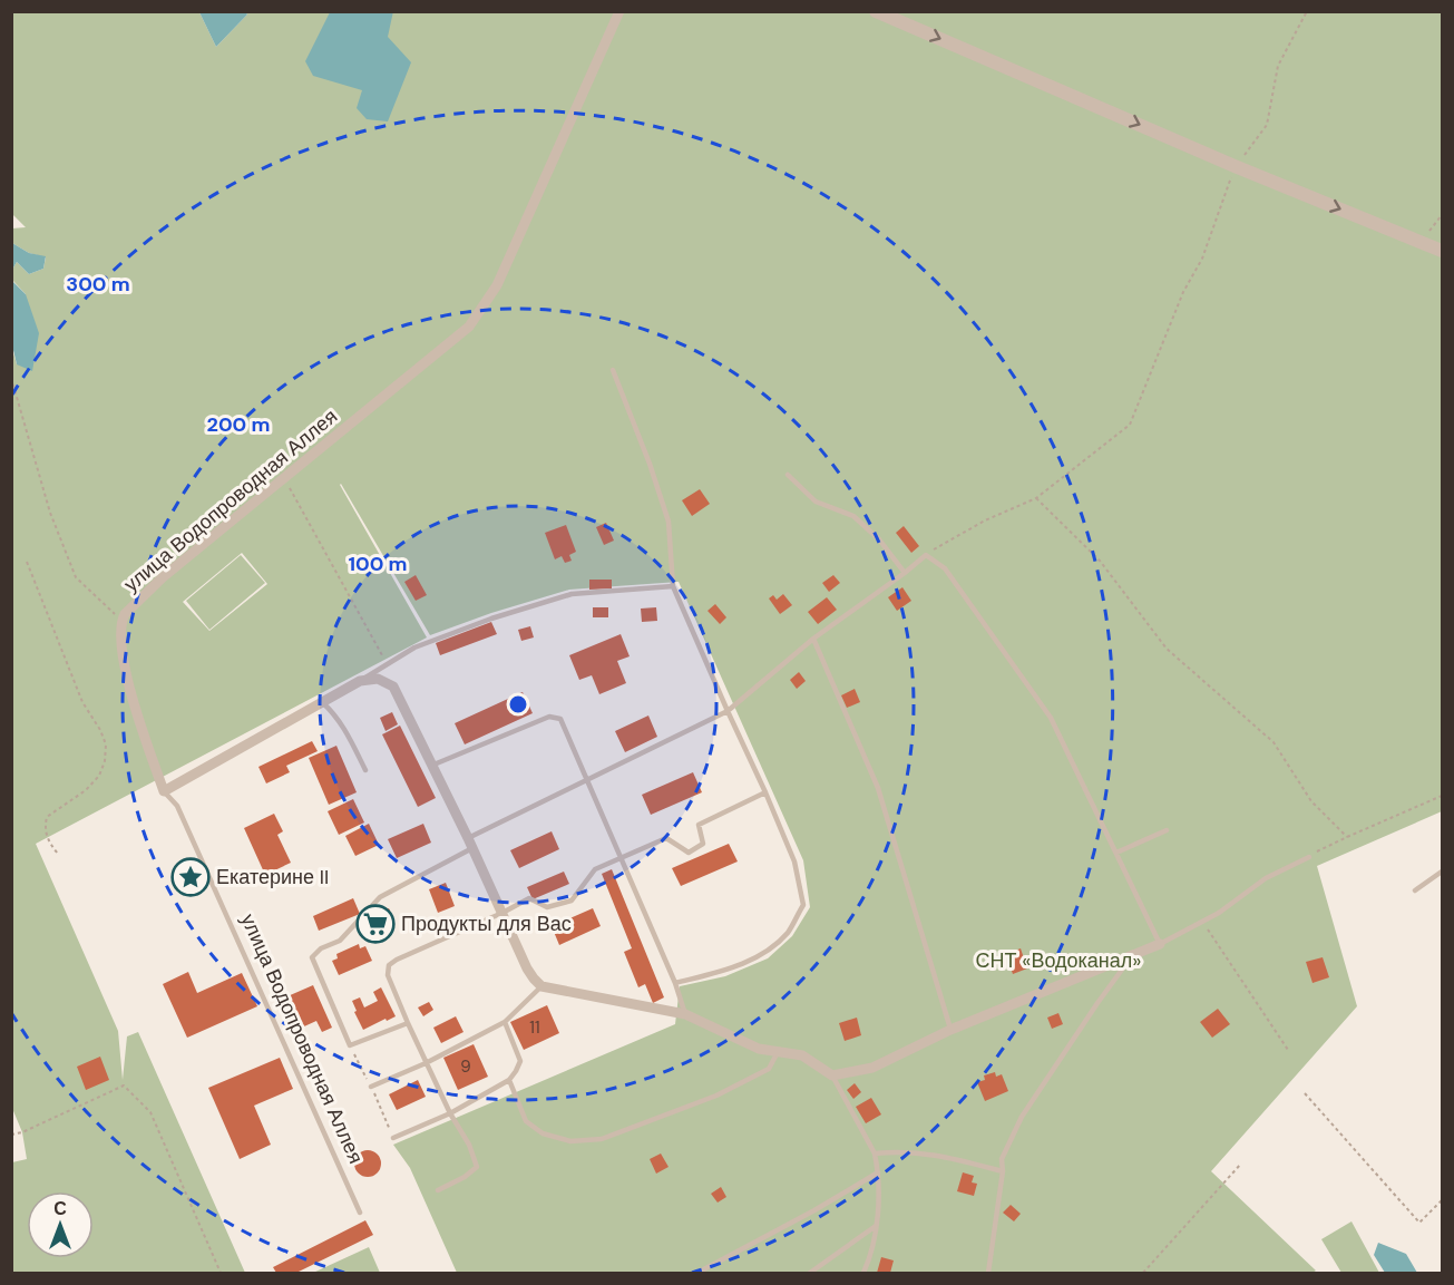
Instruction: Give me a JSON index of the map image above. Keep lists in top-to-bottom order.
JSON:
{
  "streets": {
    "street": ["улица Водопроводная Аллея"]
  },
  "parks": ["СНТ «Водоканал»"],
  "places": {
    "place": ["Екатерине II"],
    "supermarket": ["Продукты для Вас"]
  },
  "house_numbers": ["11", "9"],
  "north": "top",
  "rings": ["300 m", "200 m", "100 m"]
}
